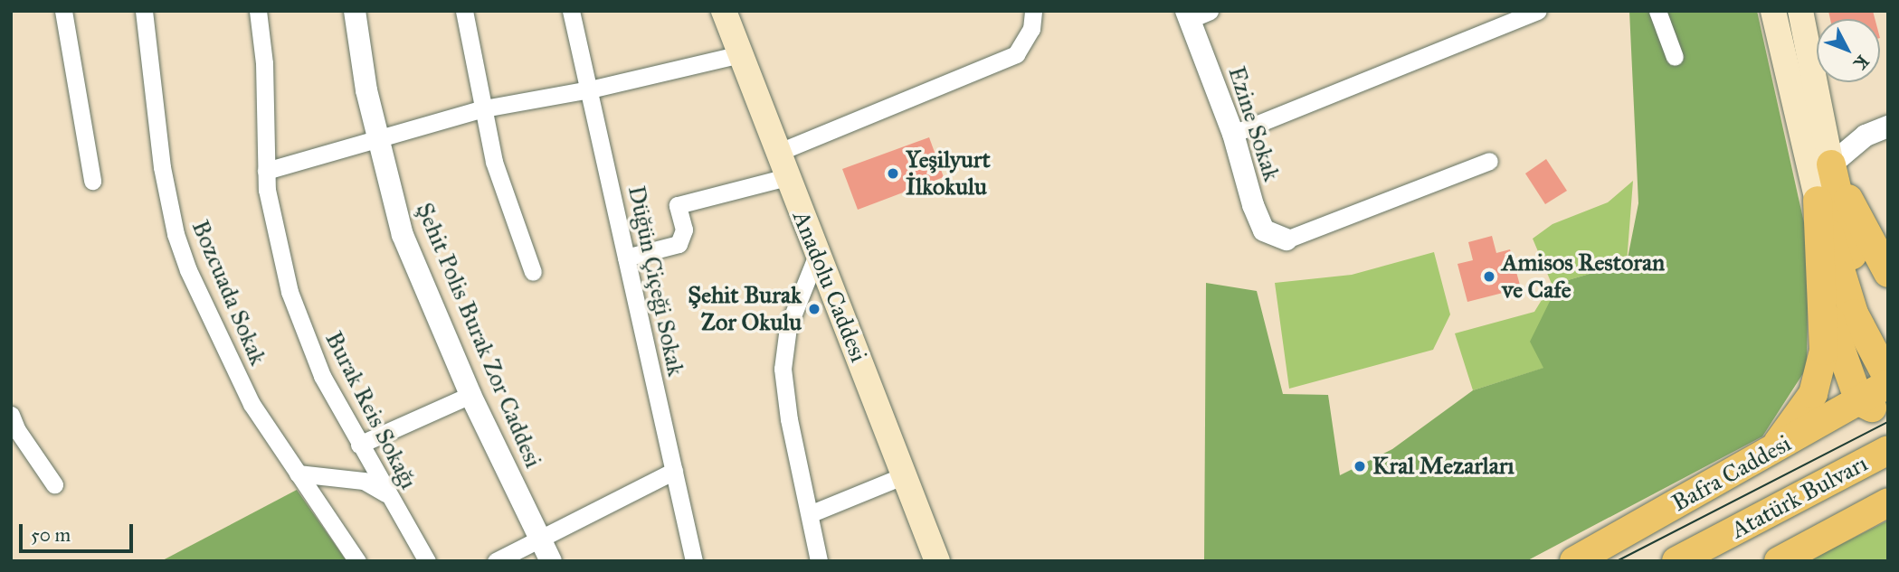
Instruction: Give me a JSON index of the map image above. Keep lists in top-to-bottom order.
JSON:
{
  "streets": {
    "main road": ["Anadolu Caddesi", "Bafra Caddesi", "Atatürk Bulvarı"],
    "street": [
      "Ezine Sokak",
      "Düğün Çiçeği Sokak",
      "Bozcuada Sokak",
      "Şehit Polis Burak Zor Caddesi",
      "Burak Reis Sokağı"
    ]
  },
  "places": [
    "Yeşilyurt İlkokulu",
    "Amisos Restoran ve Cafe",
    "Şehit Burak Zor Okulu",
    "Kral Mezarları"
  ],
  "scale_bar": "50 m",
  "north": "bottom right"
}
